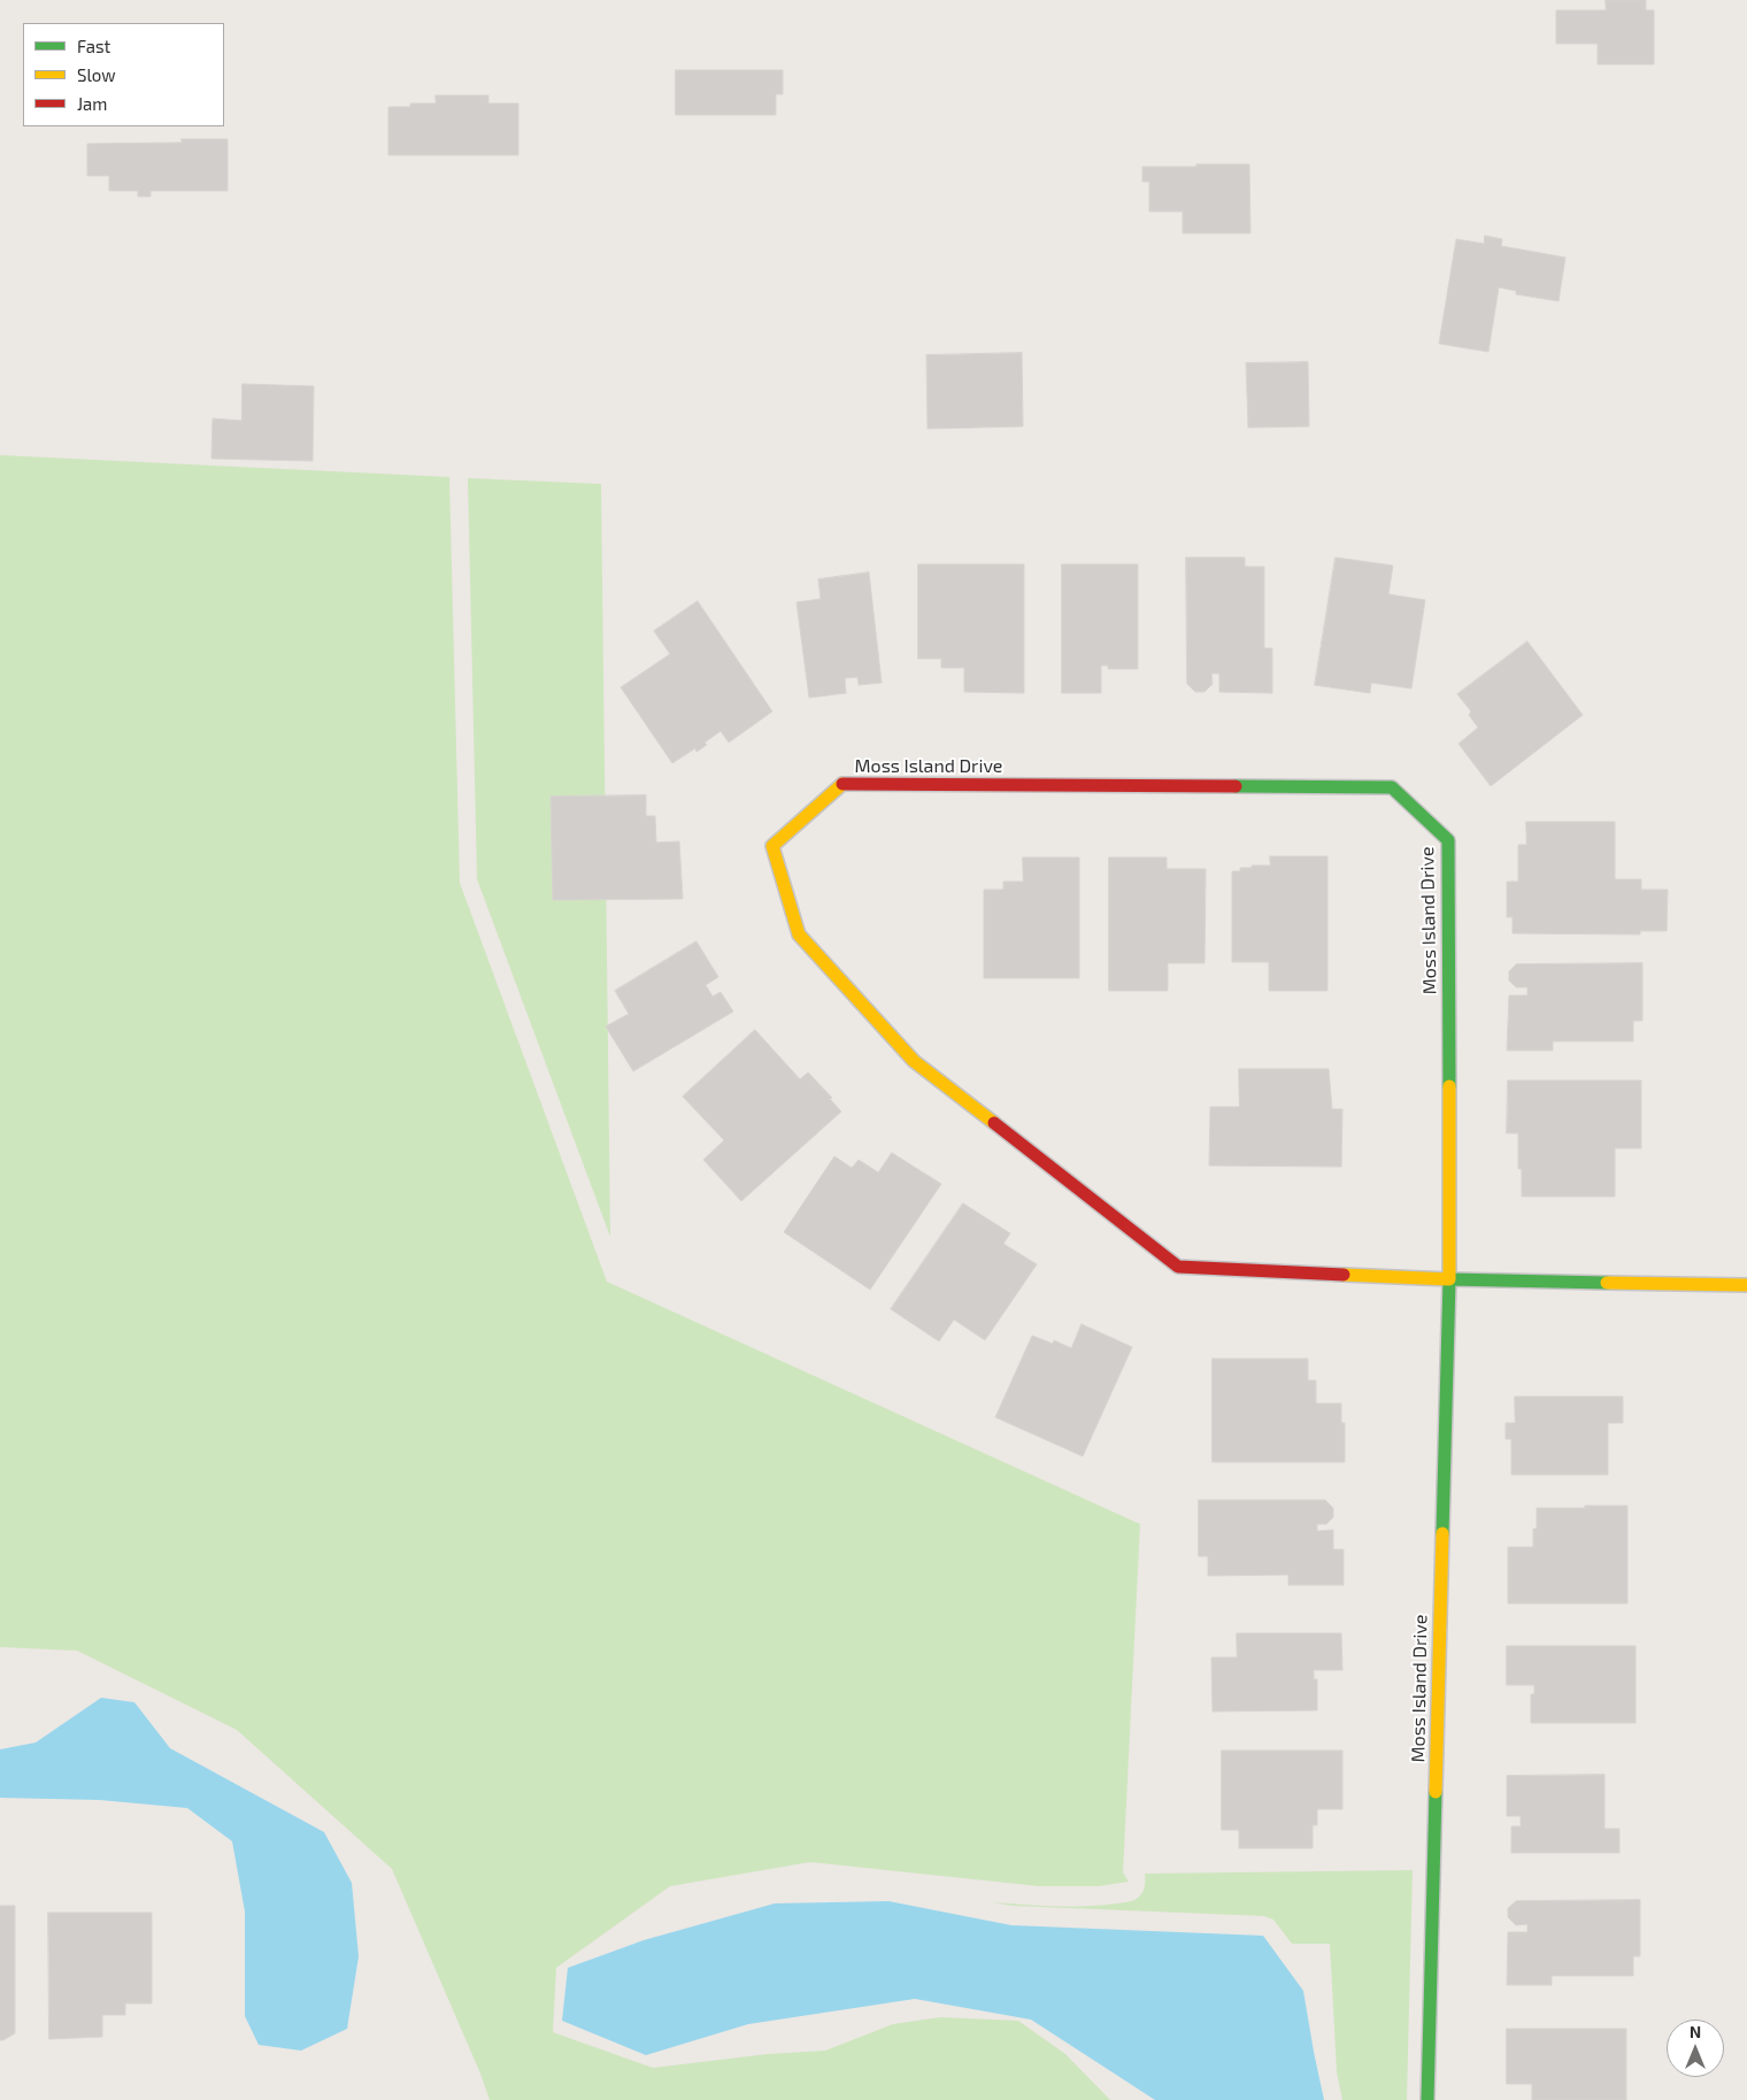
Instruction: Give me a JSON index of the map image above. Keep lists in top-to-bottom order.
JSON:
{
  "streets": {
    "street": ["Moss Island Drive"]
  },
  "legend": ["Fast", "Slow", "Jam"],
  "north": "top"
}
